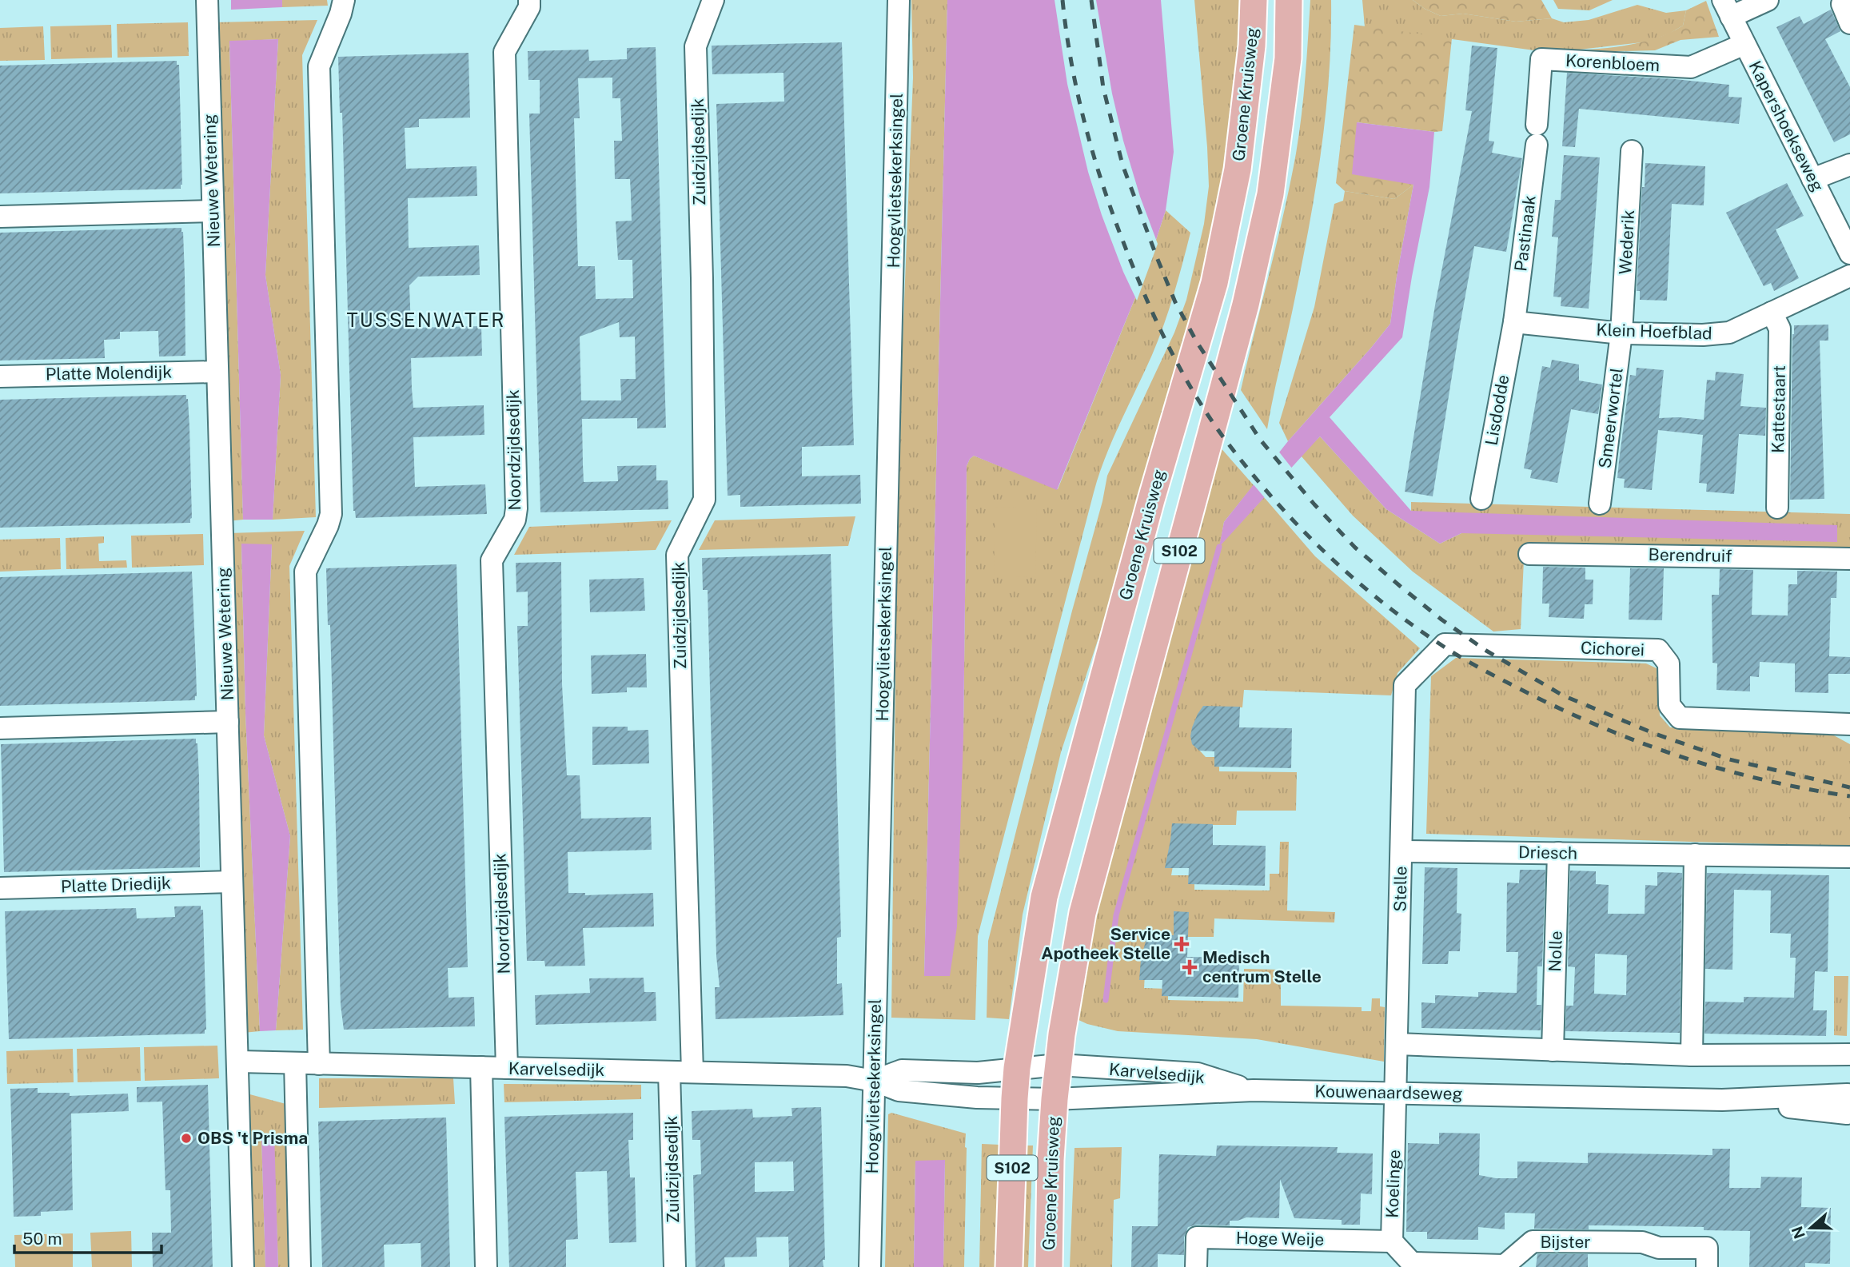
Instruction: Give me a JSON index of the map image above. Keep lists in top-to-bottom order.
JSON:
{
  "streets": {
    "main road": ["Groene Kruisweg", "S102"],
    "street": [
      "Korenbloem",
      "Kapershoekseweg",
      "Zuidzijdsedijk",
      "Nieuwe Wetering",
      "Hoogvlietsekerksingel",
      "Pastinaak",
      "Wederik",
      "Klein Hoefblad",
      "Platte Molendijk",
      "Kattestaart",
      "Lisdodde",
      "Smeerwortel",
      "Noordzijdsedijk",
      "Berendruif",
      "Cichorei",
      "Driesch",
      "Platte Driedijk",
      "Stelle",
      "Nolle",
      "Karvelsedijk",
      "Kouwenaardseweg",
      "Koelinge",
      "Hoge Weije",
      "Bijster"
    ]
  },
  "crossings": [
    ["Korenbloem", "Kapershoekseweg"],
    ["Korenbloem", "Pastinaak"],
    ["Groene Kruisweg", "Karvelsedijk"],
    ["Groene Kruisweg", "Kouwenaardseweg"],
    ["Zuidzijdsedijk", "Karvelsedijk"],
    ["Nieuwe Wetering", "Platte Molendijk"],
    ["Nieuwe Wetering", "Platte Driedijk"],
    ["Nieuwe Wetering", "Karvelsedijk"],
    ["Hoogvlietsekerksingel", "Karvelsedijk"],
    ["Pastinaak", "Klein Hoefblad"],
    ["Pastinaak", "Lisdodde"],
    ["Wederik", "Klein Hoefblad"],
    ["Wederik", "Smeerwortel"],
    ["Klein Hoefblad", "Kattestaart"],
    ["Klein Hoefblad", "Lisdodde"],
    ["Klein Hoefblad", "Smeerwortel"],
    ["Noordzijdsedijk", "Karvelsedijk"],
    ["Cichorei", "Stelle"],
    ["Driesch", "Stelle"],
    ["Driesch", "Nolle"],
    ["Stelle", "Kouwenaardseweg"],
    ["Stelle", "Koelinge"],
    ["Karvelsedijk", "Kouwenaardseweg"],
    ["Kouwenaardseweg", "Koelinge"],
    ["Koelinge", "Hoge Weije"],
    ["Koelinge", "Bijster"]
  ],
  "districts": ["TUSSENWATER"],
  "places": {
    "health": ["Service Apotheek Stelle", "Medisch centrum Stelle"],
    "other": ["OBS 't Prisma"]
  },
  "scale_bar": "50 m",
  "north": "left"
}
